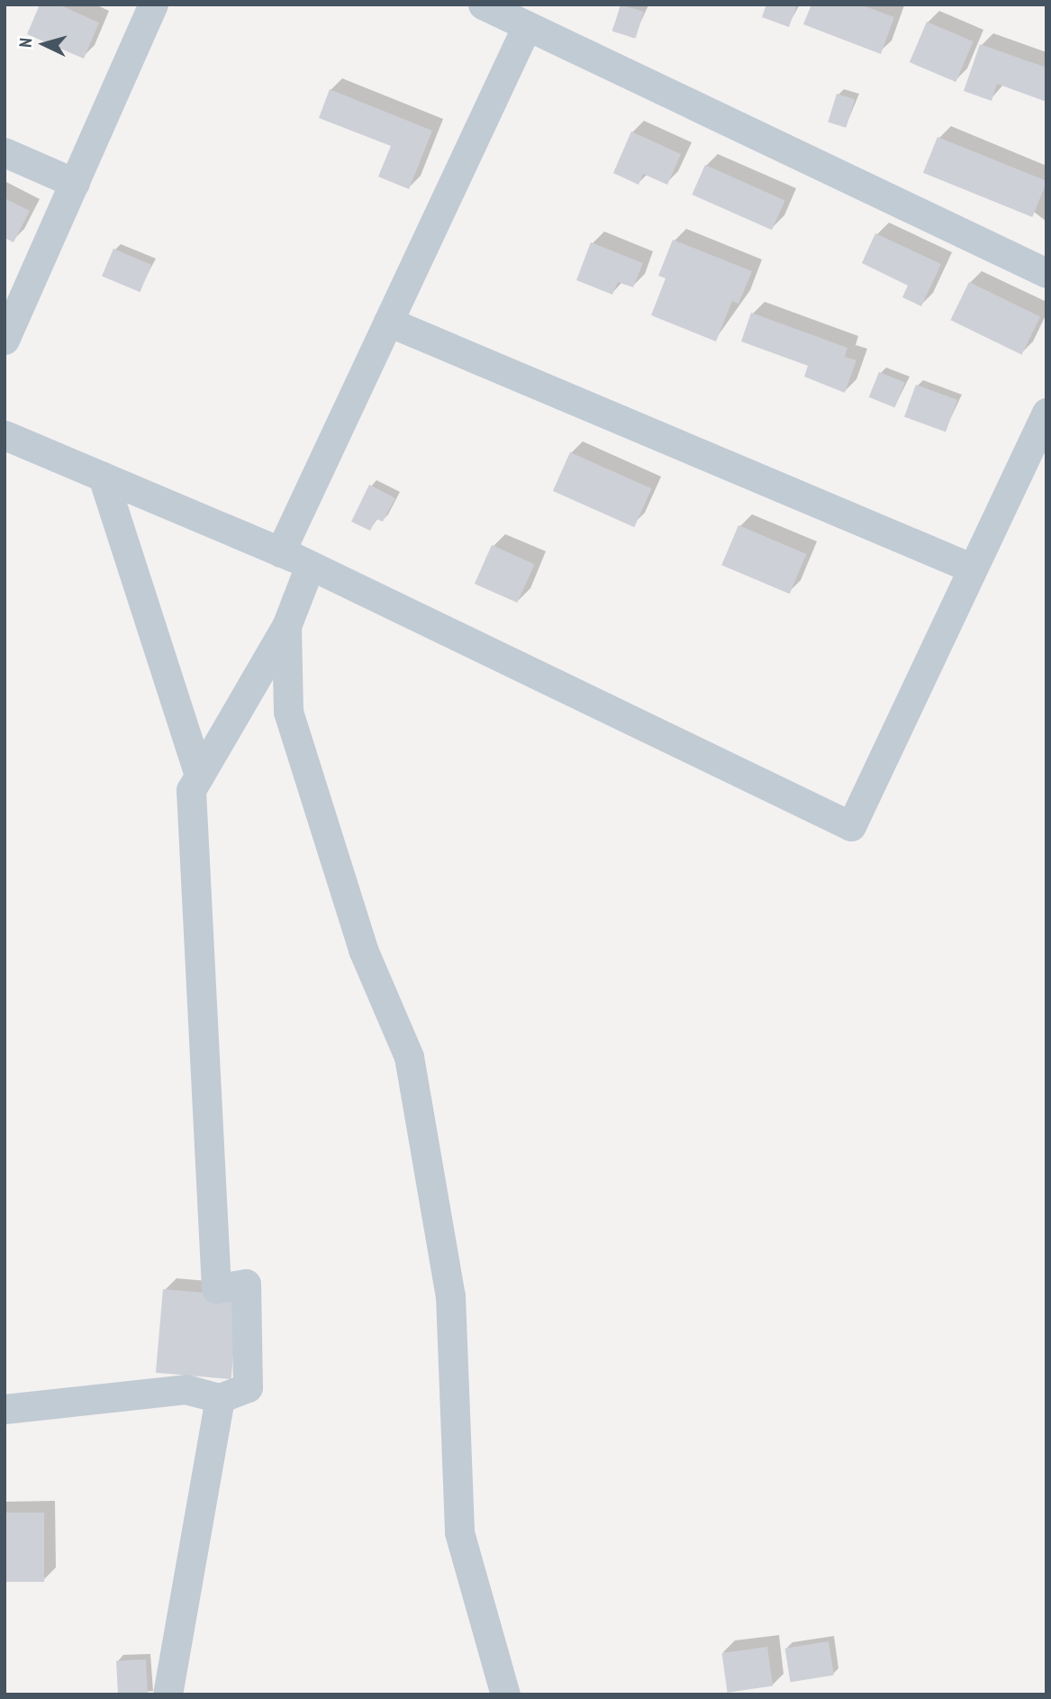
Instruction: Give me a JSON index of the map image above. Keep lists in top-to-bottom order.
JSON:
{
  "north": "left"
}
